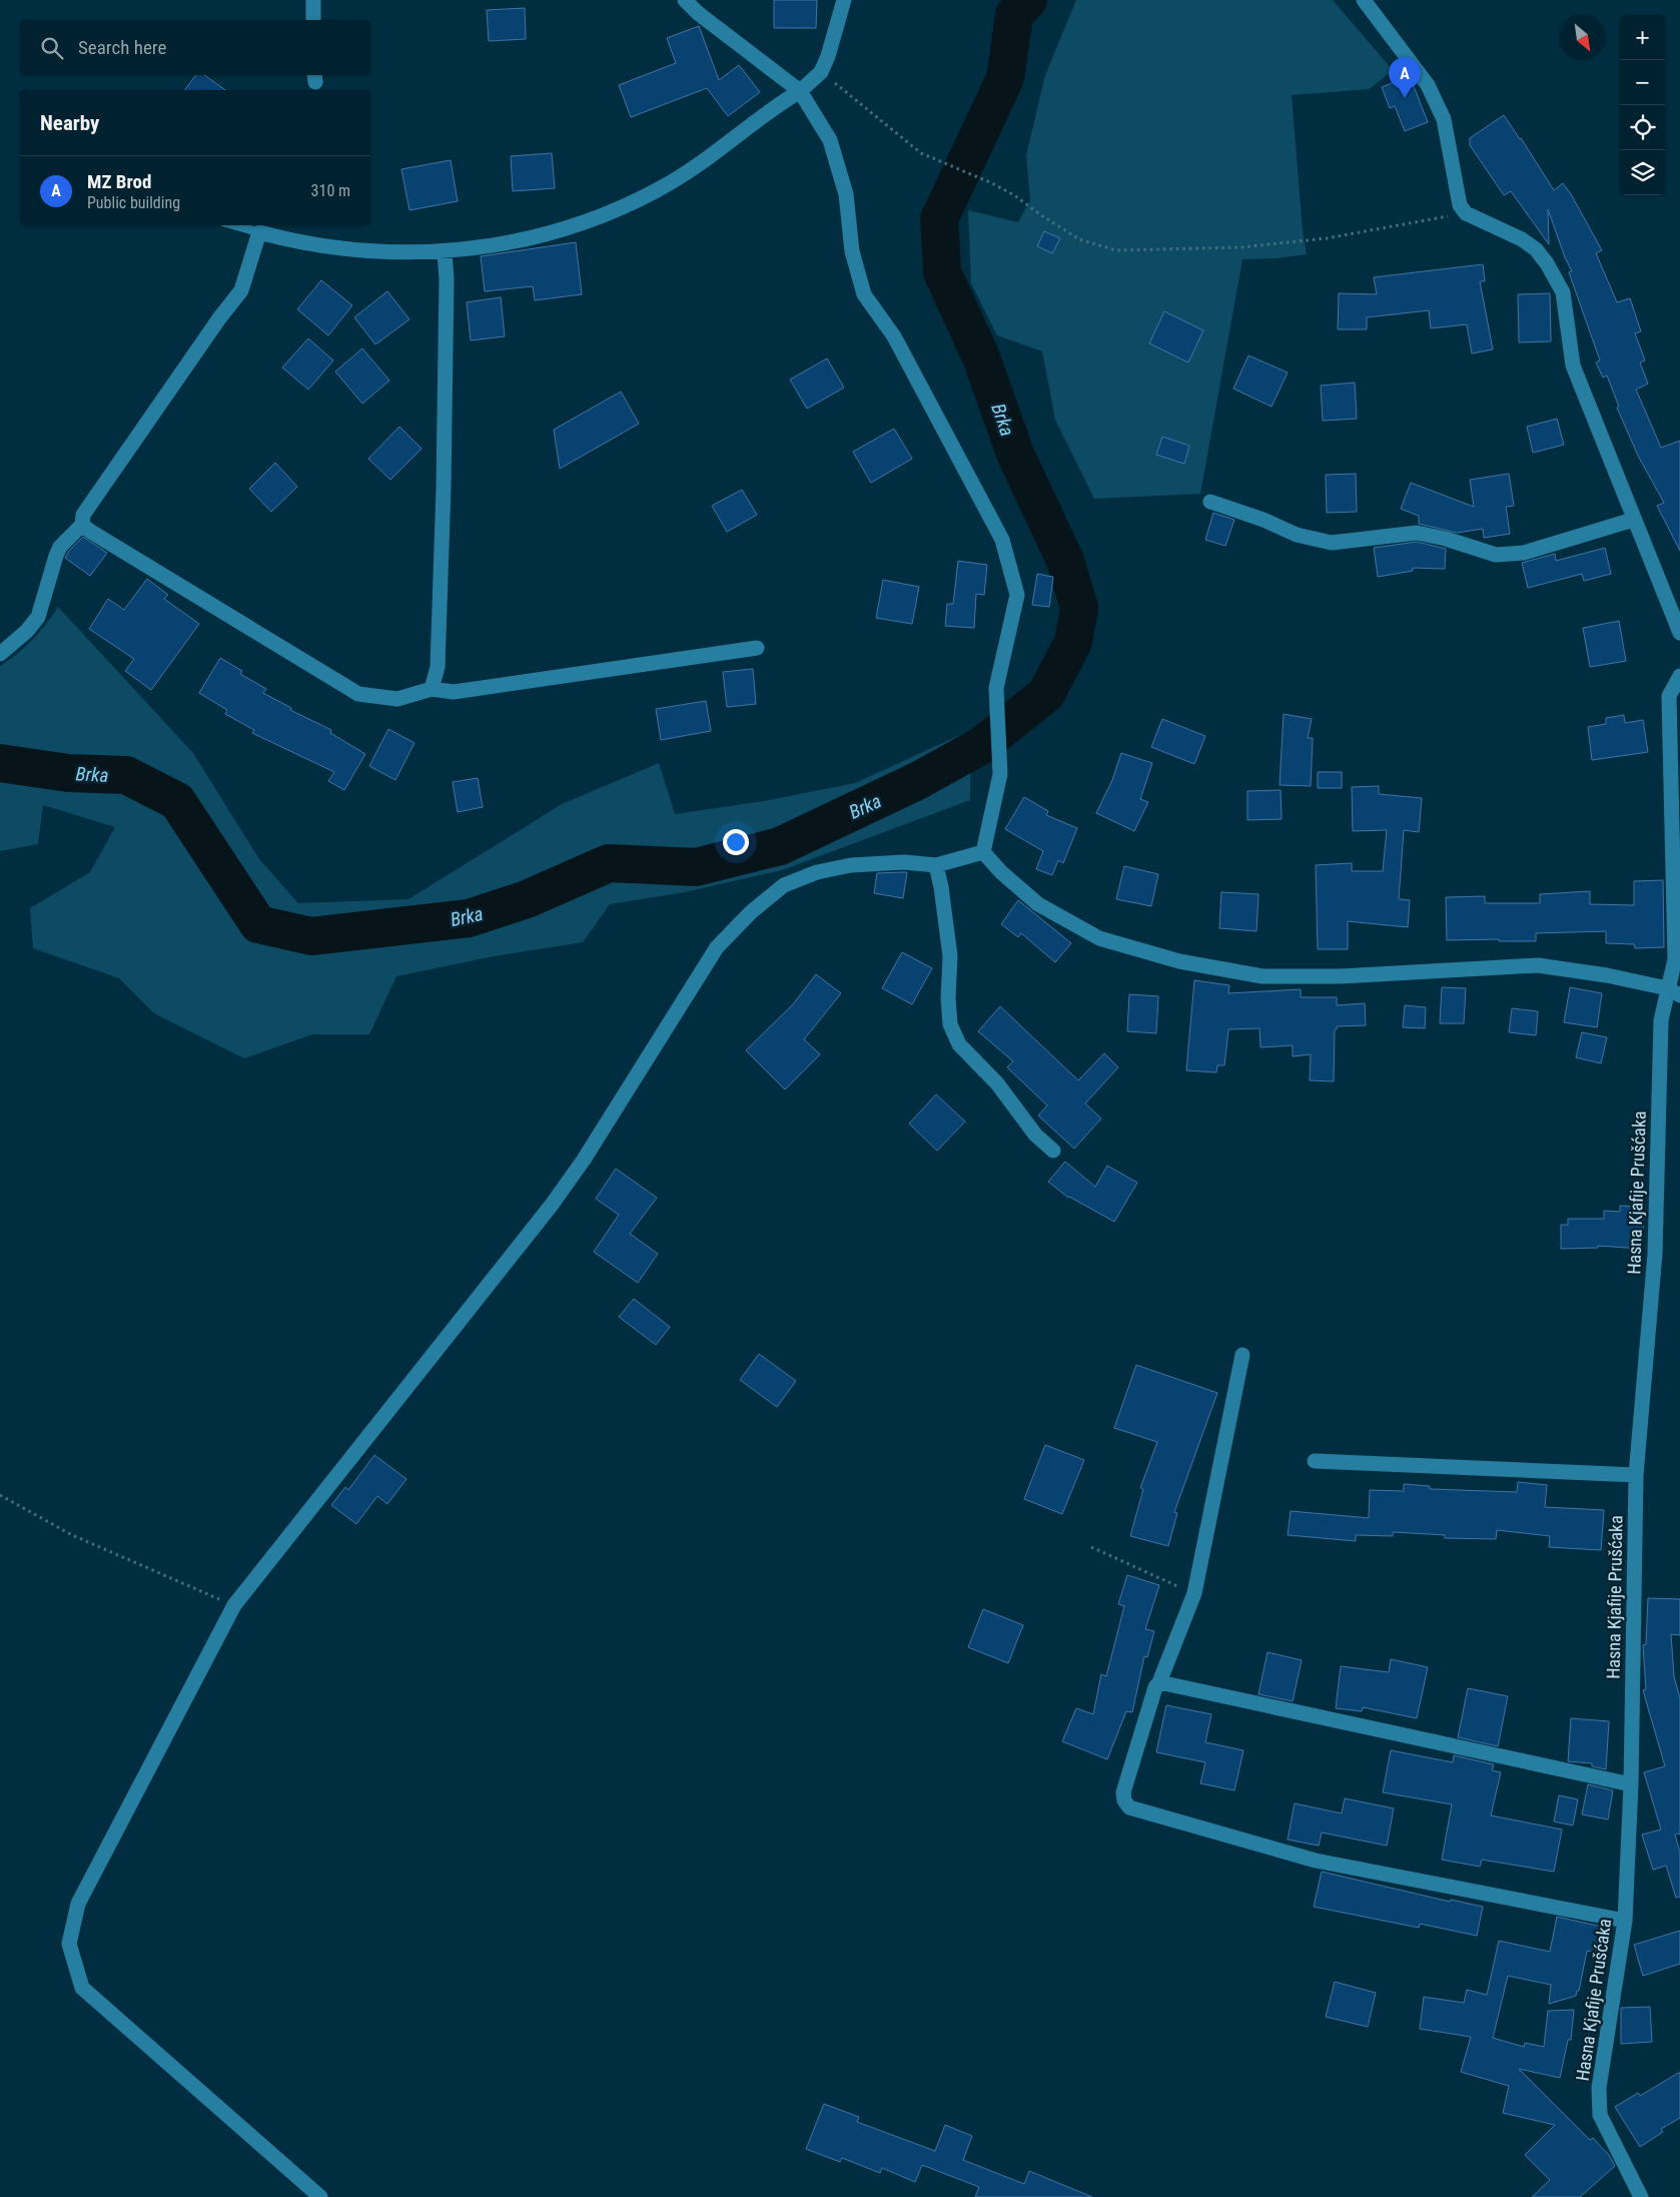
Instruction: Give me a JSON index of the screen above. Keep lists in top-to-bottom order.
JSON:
{
  "streets": {
    "street": ["Hasna Kjafije Prušćaka"]
  },
  "water": ["Brka"],
  "north": "bottom right",
  "page": {
    "map_buttons": ["+", "−"],
    "search": "Search here",
    "pins": "A",
    "heading": "Nearby",
    "list": [
      {
        "mark": "A",
        "name": "MZ Brod",
        "note": "Public building",
        "value": "310 m"
      }
    ]
  }
}
